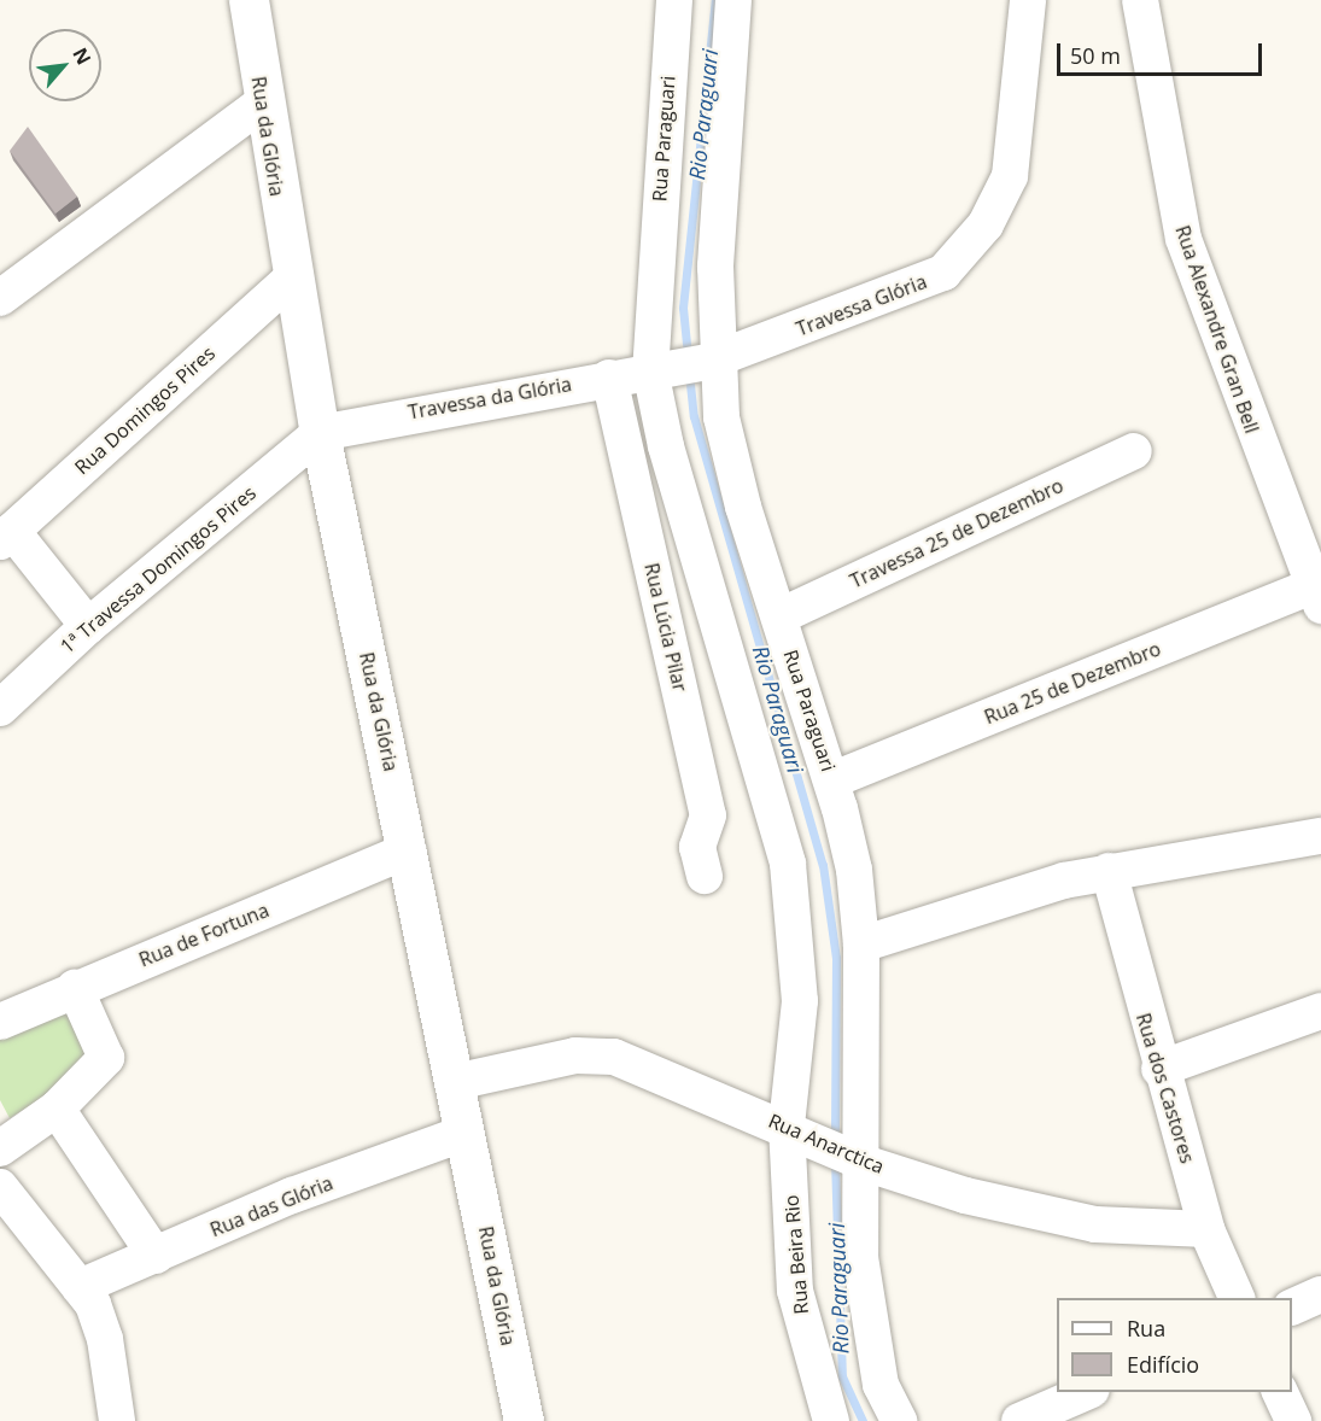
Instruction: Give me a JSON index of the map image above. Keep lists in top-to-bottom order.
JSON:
{
  "streets": {
    "main road": ["Rua da Glória"],
    "street": [
      "Rua Paraguari",
      "Travessa Glória",
      "Rua Alexandre Gran Bell",
      "Travessa da Glória",
      "Rua Domingos Pires",
      "Travessa 25 de Dezembro",
      "1ª Travessa Domingos Pires",
      "Rua Lúcia Pilar",
      "Rua 25 de Dezembro",
      "Rua de Fortuna",
      "Rua dos Castores",
      "Rua Anarctica",
      "Rua das Glória",
      "Rua Beira Rio"
    ]
  },
  "crossings": [
    ["Rua da Glória", "Travessa da Glória"],
    ["Rua da Glória", "Rua Domingos Pires"],
    ["Rua da Glória", "1ª Travessa Domingos Pires"],
    ["Rua da Glória", "Rua de Fortuna"],
    ["Rua da Glória", "Rua Anarctica"],
    ["Rua da Glória", "Rua das Glória"],
    ["Rua Paraguari", "Travessa Glória"],
    ["Rua Paraguari", "Travessa da Glória"],
    ["Rua Paraguari", "Travessa 25 de Dezembro"],
    ["Rua Paraguari", "Rua 25 de Dezembro"],
    ["Rua Paraguari", "Rua Anarctica"],
    ["Rua Paraguari", "Rua Beira Rio"],
    ["Travessa Glória", "Travessa da Glória"],
    ["Rua Alexandre Gran Bell", "Rua 25 de Dezembro"],
    ["Travessa da Glória", "1ª Travessa Domingos Pires"],
    ["Travessa da Glória", "Rua Lúcia Pilar"],
    ["Rua dos Castores", "Rua Anarctica"],
    ["Rua Anarctica", "Rua Beira Rio"]
  ],
  "water": ["Rio Paraguari"],
  "legend": ["Rua", "Edifício"],
  "scale_bar": "50 m",
  "north": "top right"
}
